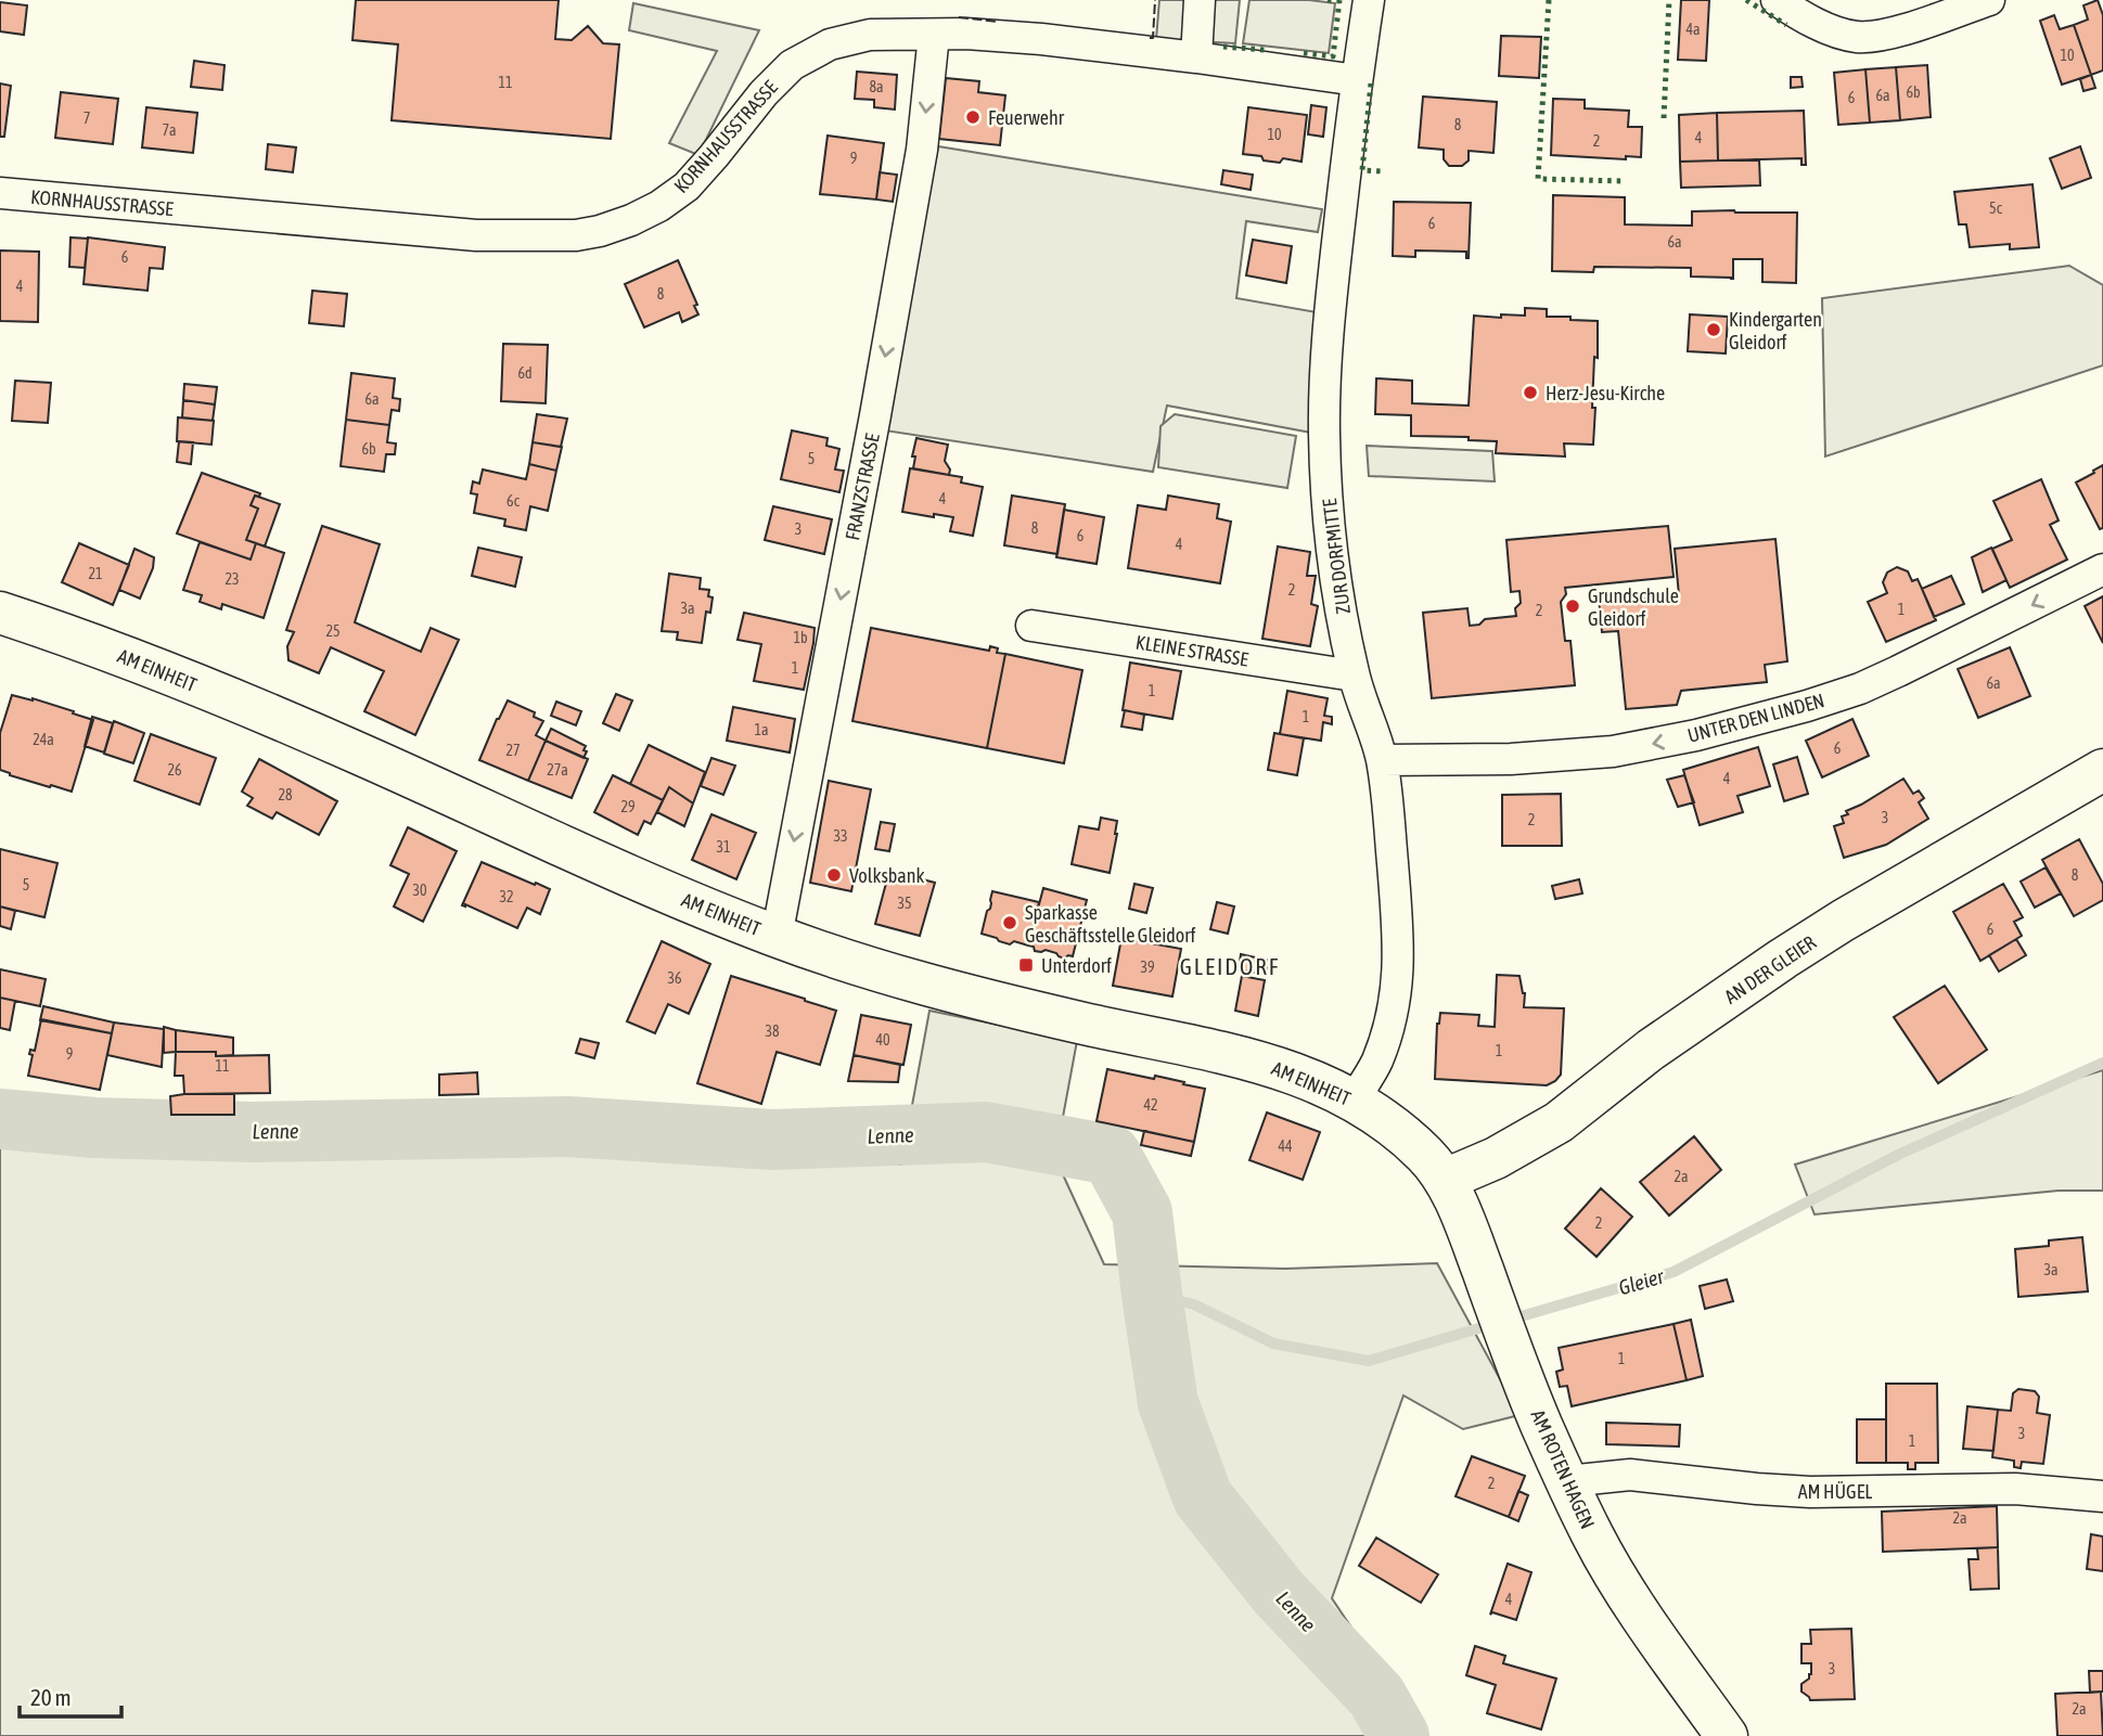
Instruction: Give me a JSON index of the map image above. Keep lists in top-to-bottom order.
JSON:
{
  "streets": {
    "main road": ["AM EINHEIT", "AN DER GLEIER", "AM ROTEN HAGEN"],
    "street": [
      "KORNHAUSSTRASSE",
      "FRANZSTRASSE",
      "ZUR DORFMITTE",
      "KLEINE STRASSE",
      "UNTER DEN LINDEN",
      "AM HÜGEL"
    ]
  },
  "crossings": [
    ["KORNHAUSSTRASSE", "FRANZSTRASSE"],
    ["KORNHAUSSTRASSE", "ZUR DORFMITTE"],
    ["FRANZSTRASSE", "AM EINHEIT"],
    ["ZUR DORFMITTE", "KLEINE STRASSE"],
    ["ZUR DORFMITTE", "AM EINHEIT"],
    ["ZUR DORFMITTE", "UNTER DEN LINDEN"],
    ["AM EINHEIT", "AN DER GLEIER"],
    ["AM EINHEIT", "AM ROTEN HAGEN"],
    ["AN DER GLEIER", "AM ROTEN HAGEN"],
    ["AM ROTEN HAGEN", "AM HÜGEL"]
  ],
  "one_way": ["FRANZSTRASSE", "UNTER DEN LINDEN"],
  "districts": ["GLEIDORF"],
  "water": ["Lenne", "Gleier"],
  "places": {
    "other": [
      "Feuerwehr",
      "Kindergarten Gleidorf",
      "Herz-Jesu-Kirche",
      "Grundschule Gleidorf",
      "Volksbank",
      "Sparkasse Geschäftsstelle Gleidorf"
    ],
    "transit": ["Unterdorf"]
  },
  "house_numbers": [
    "4a",
    "10",
    "11",
    "8a",
    "6b",
    "6a",
    "6",
    "7",
    "8",
    "7a",
    "10",
    "4",
    "2",
    "9",
    "5c",
    "6",
    "6a",
    "6",
    "4",
    "8",
    "6d",
    "6a",
    "6b",
    "5",
    "4",
    "6c",
    "8",
    "3",
    "6",
    "4",
    "21",
    "23",
    "2",
    "3a",
    "1",
    "2",
    "25",
    "1b",
    "1",
    "6a",
    "1",
    "1",
    "1a",
    "24a",
    "6",
    "27",
    "26",
    "27a",
    "4",
    "28",
    "29",
    "3",
    "2",
    "33",
    "31",
    "8",
    "5",
    "30",
    "32",
    "35",
    "6",
    "39",
    "36",
    "38",
    "40",
    "1",
    "9",
    "11",
    "42",
    "44",
    "2a",
    "2",
    "3a",
    "1",
    "3",
    "1",
    "2",
    "2a",
    "4",
    "3",
    "2a"
  ],
  "scale_bar": "20 m"
}
